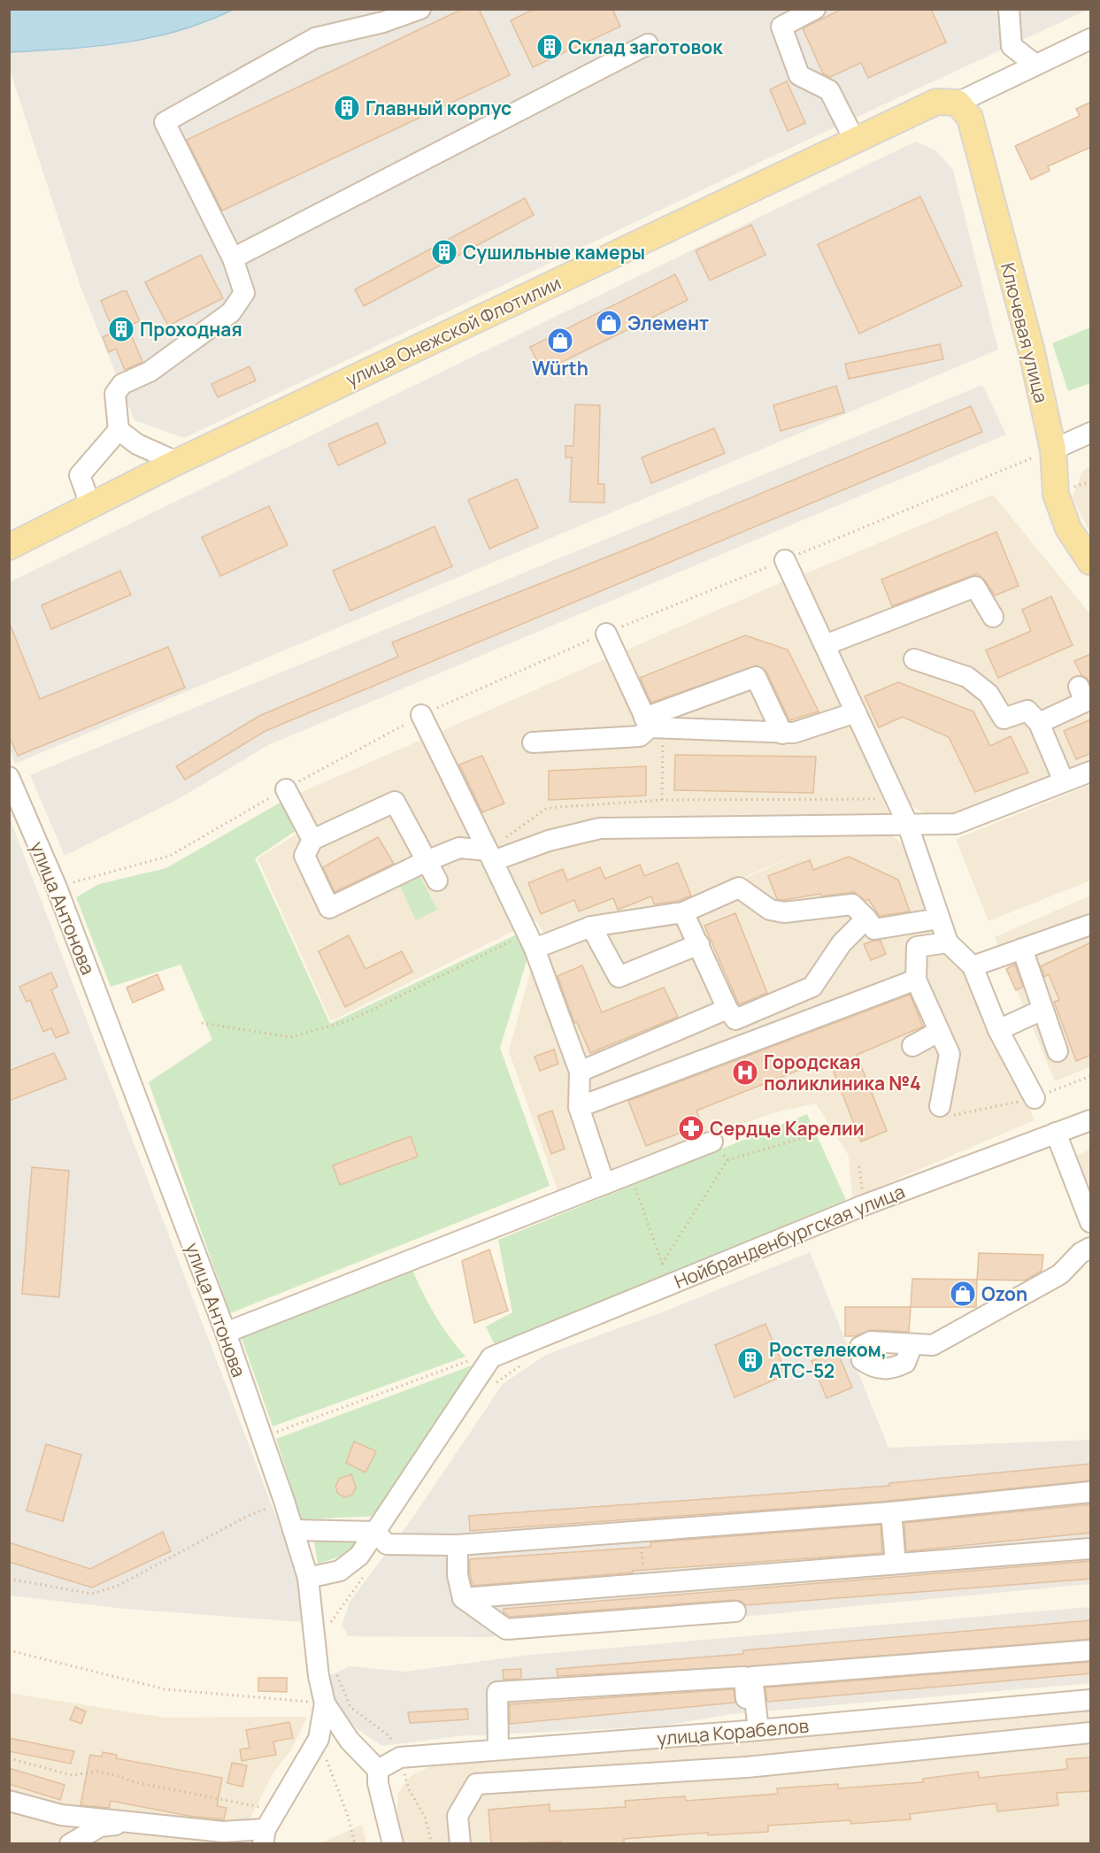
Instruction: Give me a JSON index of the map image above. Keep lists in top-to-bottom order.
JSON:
{
  "streets": {
    "main road": ["улица Онежской Флотилии", "Ключевая улица"],
    "street": ["улица Антонова", "Нойбранденбургская улица", "улица Корабелов"]
  },
  "crossings": [
    ["улица Онежской Флотилии", "Ключевая улица"],
    ["улица Антонова", "улица Корабелов"]
  ],
  "places": {
    "building": [
      "Склад заготовок",
      "Главный корпус",
      "Сушильные камеры",
      "Проходная",
      "Ростелеком, АТС-52"
    ],
    "shop": ["Элемент", "Würth", "Ozon"],
    "hospital": ["Городская поликлиника №4"],
    "pharmacy": ["Сердце Карелии"]
  }
}
